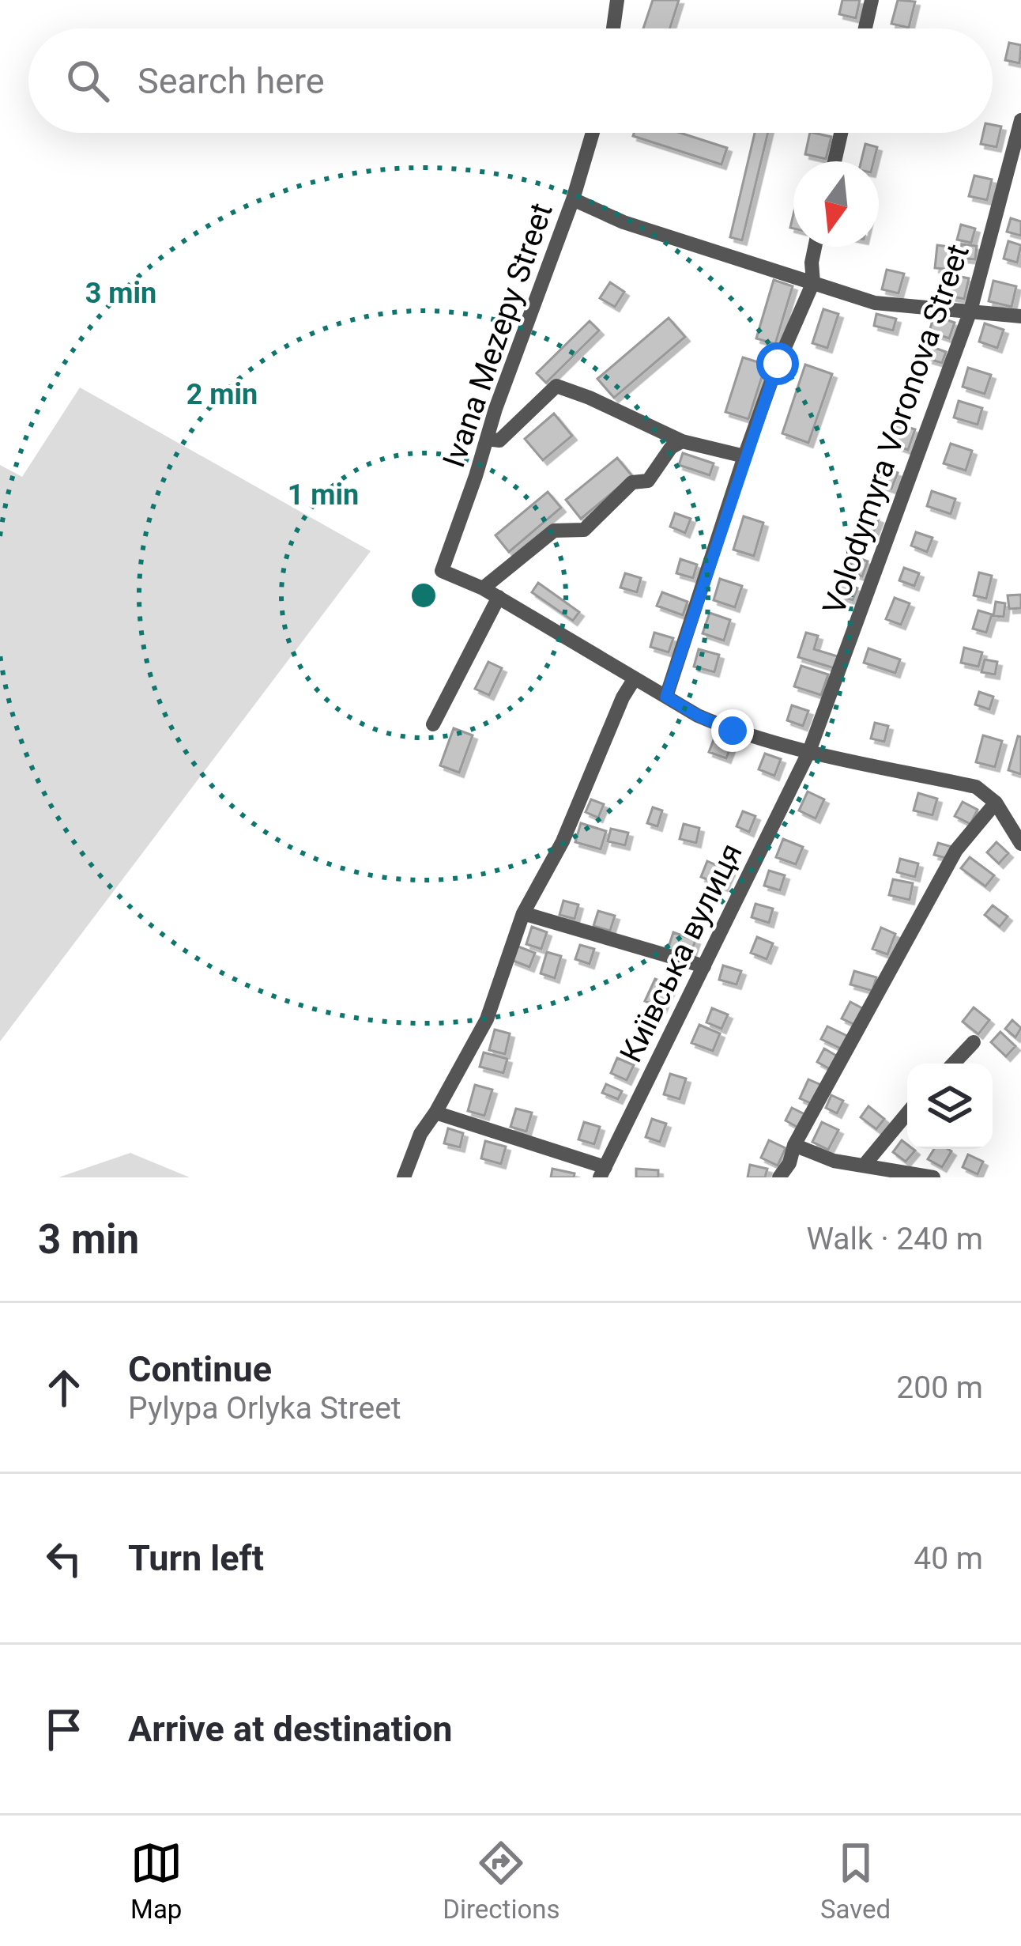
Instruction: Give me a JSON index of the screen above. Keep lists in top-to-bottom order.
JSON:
{
  "streets": {
    "street": ["Ivana Mezepy Street", "Volodymyra Voronova Street", "Київська вулиця"]
  },
  "crossings": [
    ["Volodymyra Voronova Street", "Київська вулиця"]
  ],
  "north": "bottom",
  "page": {
    "search": "Search here",
    "heading": ["3 min", "Walk · 240 m"],
    "list": [
      ["Continue", "Pylypa Orlyka Street", "200 m"],
      ["Turn left", "40 m"],
      "Arrive at destination"
    ],
    "nav": ["Map", "Directions", "Saved"]
  },
  "rings": ["3 min", "2 min", "1 min"]
}
